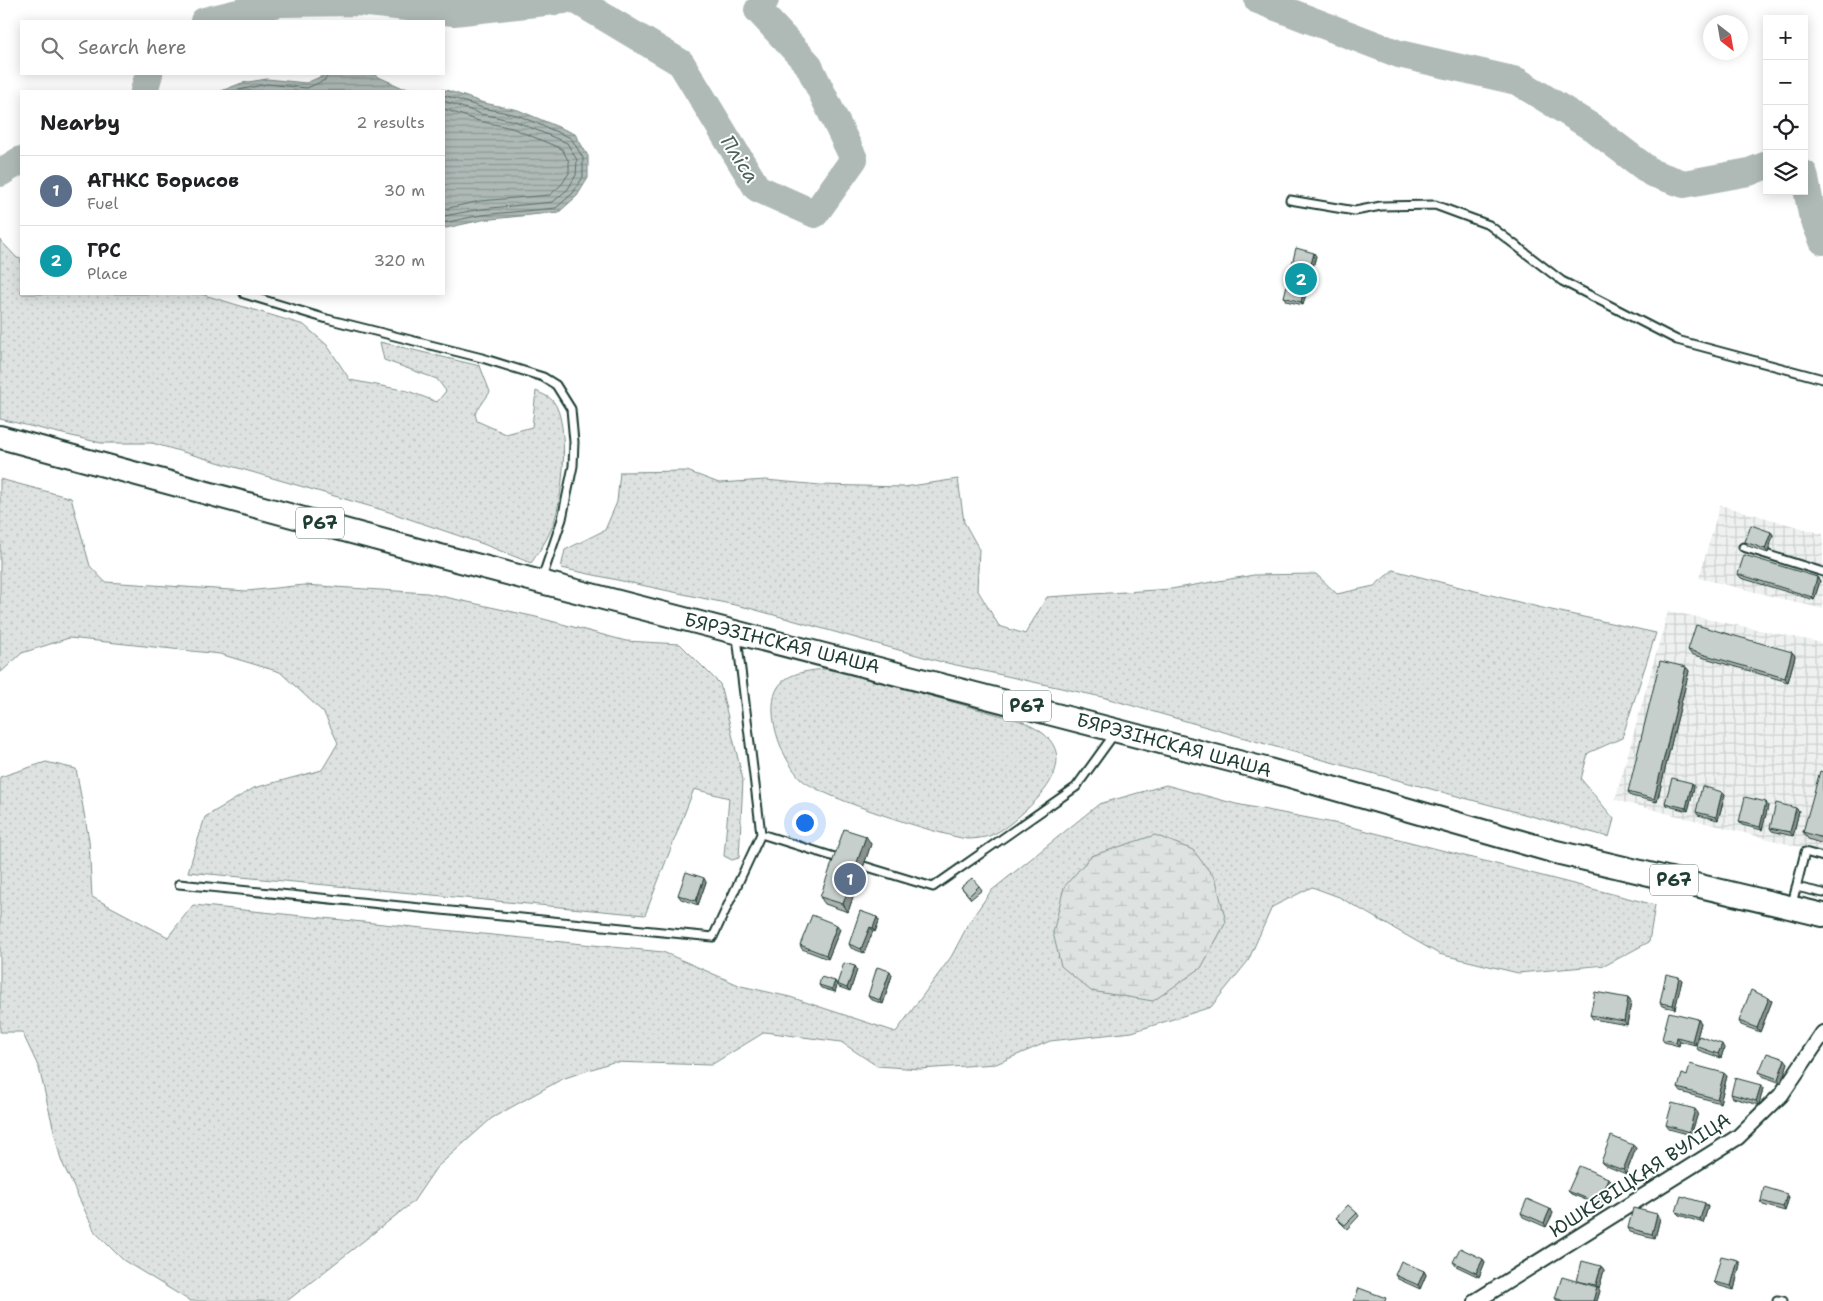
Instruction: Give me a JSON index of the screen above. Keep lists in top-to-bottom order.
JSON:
{
  "streets": {
    "main road": ["Р67", "БЯРЭЗІНСКАЯ ШАША"],
    "street": ["ЮШКЕВІЦКАЯ ВУЛІЦА"]
  },
  "water": ["Пліса"],
  "north": "bottom right",
  "page": {
    "map_buttons": ["+", "−"],
    "search": "Search here",
    "heading": ["Nearby", "2 results"],
    "list": [
      {
        "mark": "1",
        "name": "АГНКС Борисов",
        "note": "Fuel",
        "value": "30 m"
      },
      {
        "mark": "2",
        "name": "ГРС",
        "note": "Place",
        "value": "320 m"
      }
    ],
    "pins": ["2", "1"]
  }
}
